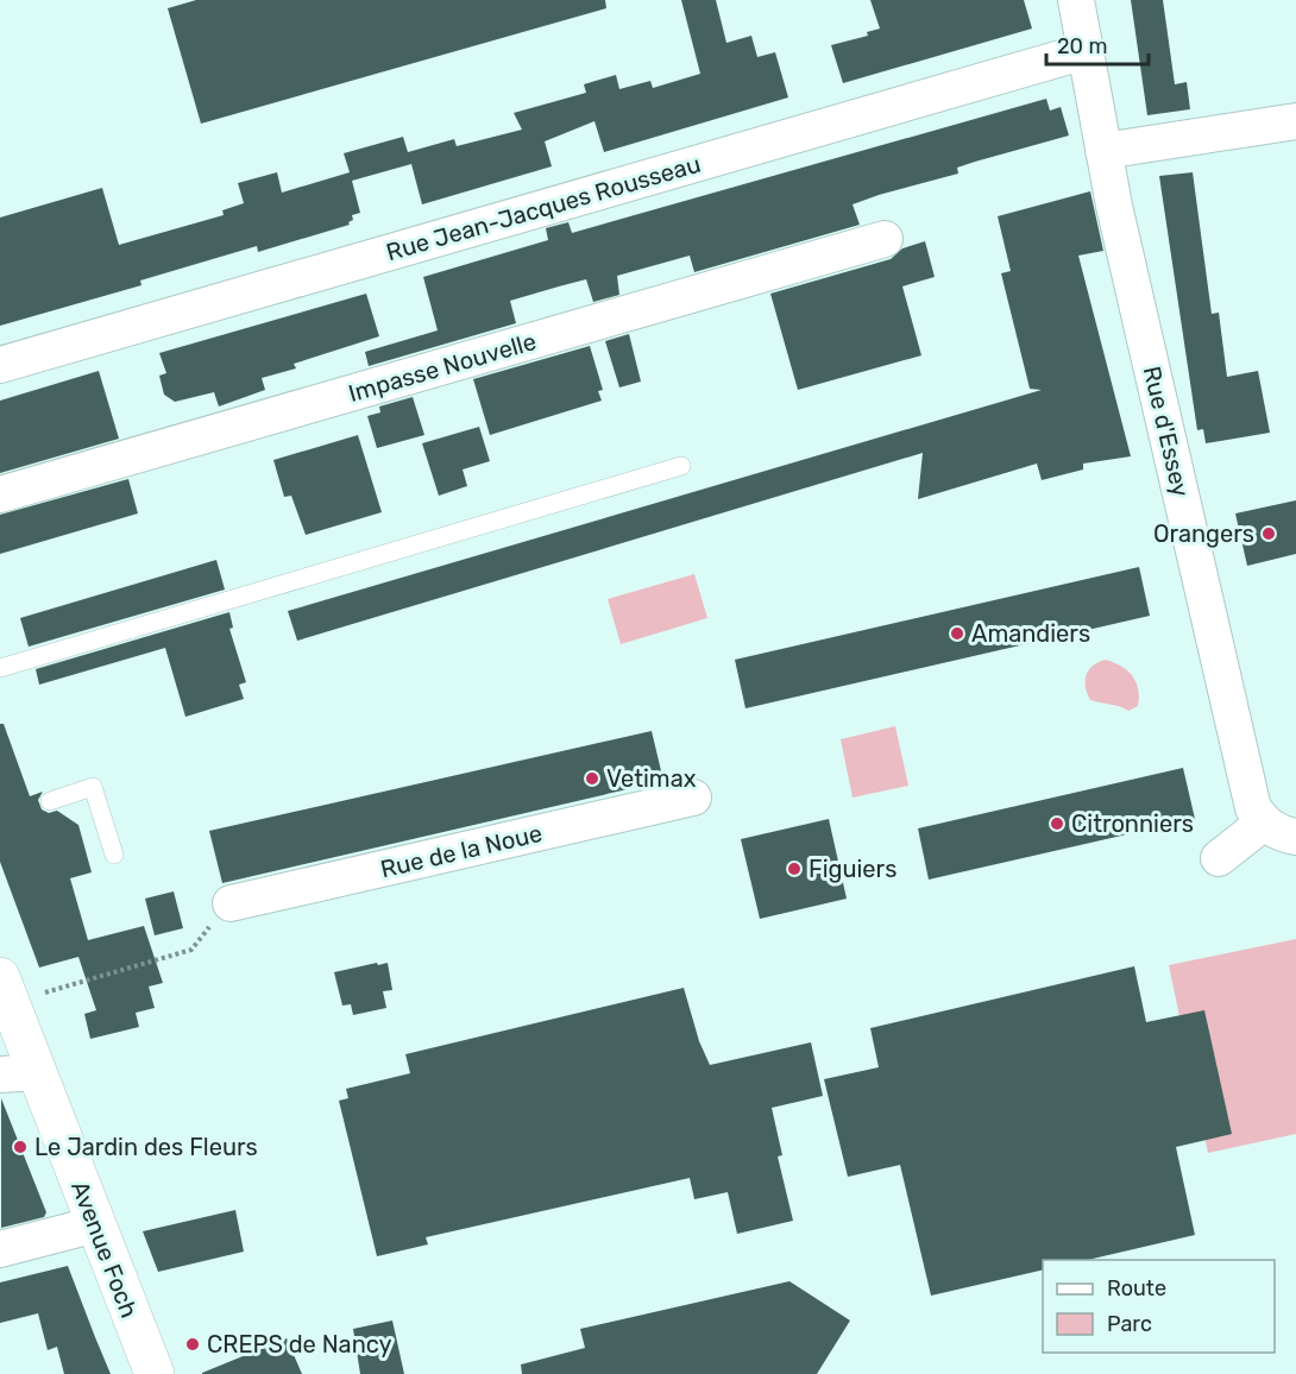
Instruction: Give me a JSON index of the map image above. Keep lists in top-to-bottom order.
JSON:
{
  "streets": {
    "street": [
      "Rue Jean-Jacques Rousseau",
      "Impasse Nouvelle",
      "Rue d'Essey",
      "Rue de la Noue",
      "Avenue Foch"
    ]
  },
  "crossings": [
    ["Rue Jean-Jacques Rousseau", "Rue d'Essey"]
  ],
  "places": [
    "Orangers",
    "Amandiers",
    "Vetimax",
    "Citronniers",
    "Figuiers",
    "Le Jardin des Fleurs",
    "CREPS de Nancy"
  ],
  "legend": ["Route", "Parc"],
  "scale_bar": "20 m"
}
